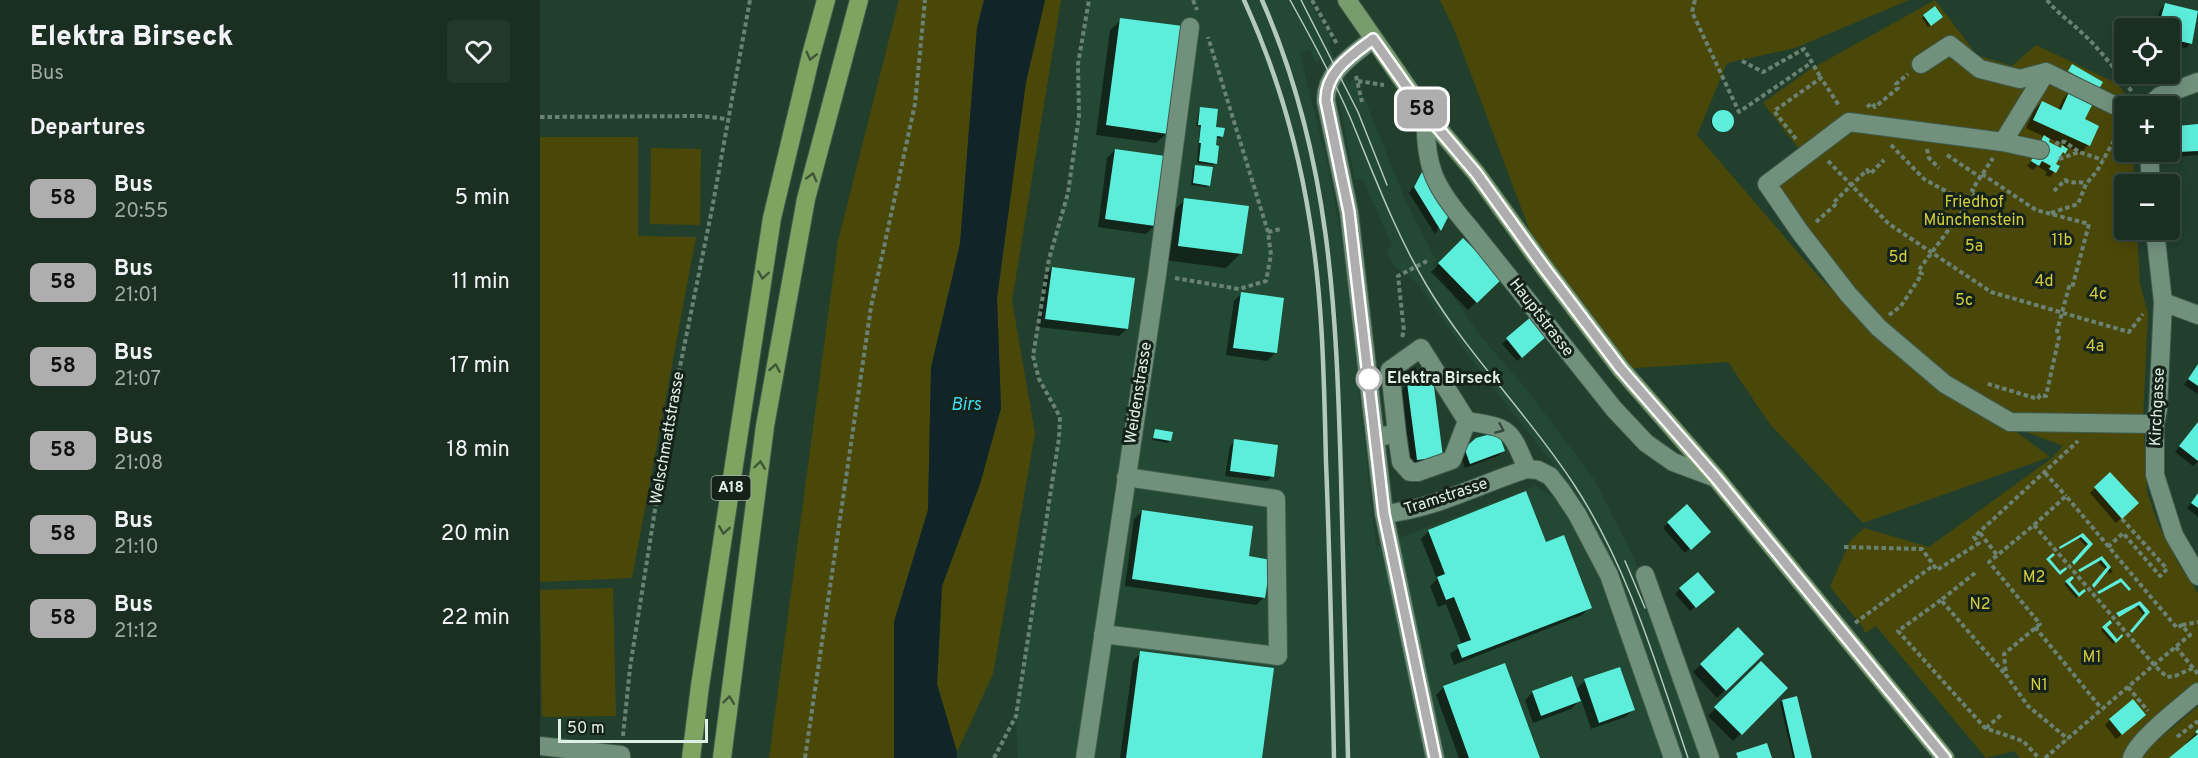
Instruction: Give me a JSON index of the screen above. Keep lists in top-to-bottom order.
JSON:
{
  "streets": {
    "highway": ["A18"],
    "main road": ["Hauptstrasse"],
    "street": ["Weidenstrasse", "Kirchgasse", "Tramstrasse"],
    "path": ["Welschmattstrasse"]
  },
  "crossings": [
    ["Hauptstrasse", "Tramstrasse"]
  ],
  "water": ["Birs"],
  "parks": [
    "Friedhof Münchenstein",
    "11b",
    "5a",
    "5d",
    "4d",
    "4c",
    "5c",
    "4a",
    "M2",
    "N2",
    "M1",
    "N1"
  ],
  "places": ["Elektra Birseck"],
  "lines": ["bus line 58"],
  "scale_bar": "50 m",
  "page": {
    "heading": [
      ["Elektra Birseck", "Bus"],
      "Departures"
    ],
    "on_map": "58",
    "map_buttons": ["+", "−"],
    "list": [
      {
        "mark": "58",
        "name": "Bus",
        "note": "20:55",
        "value": "5 min"
      },
      {
        "mark": "58",
        "name": "Bus",
        "note": "21:01",
        "value": "11 min"
      },
      {
        "mark": "58",
        "name": "Bus",
        "note": "21:07",
        "value": "17 min"
      },
      {
        "mark": "58",
        "name": "Bus",
        "note": "21:08",
        "value": "18 min"
      },
      {
        "mark": "58",
        "name": "Bus",
        "note": "21:10",
        "value": "20 min"
      },
      {
        "mark": "58",
        "name": "Bus",
        "note": "21:12",
        "value": "22 min"
      }
    ],
    "scale": "50 m"
  }
}
